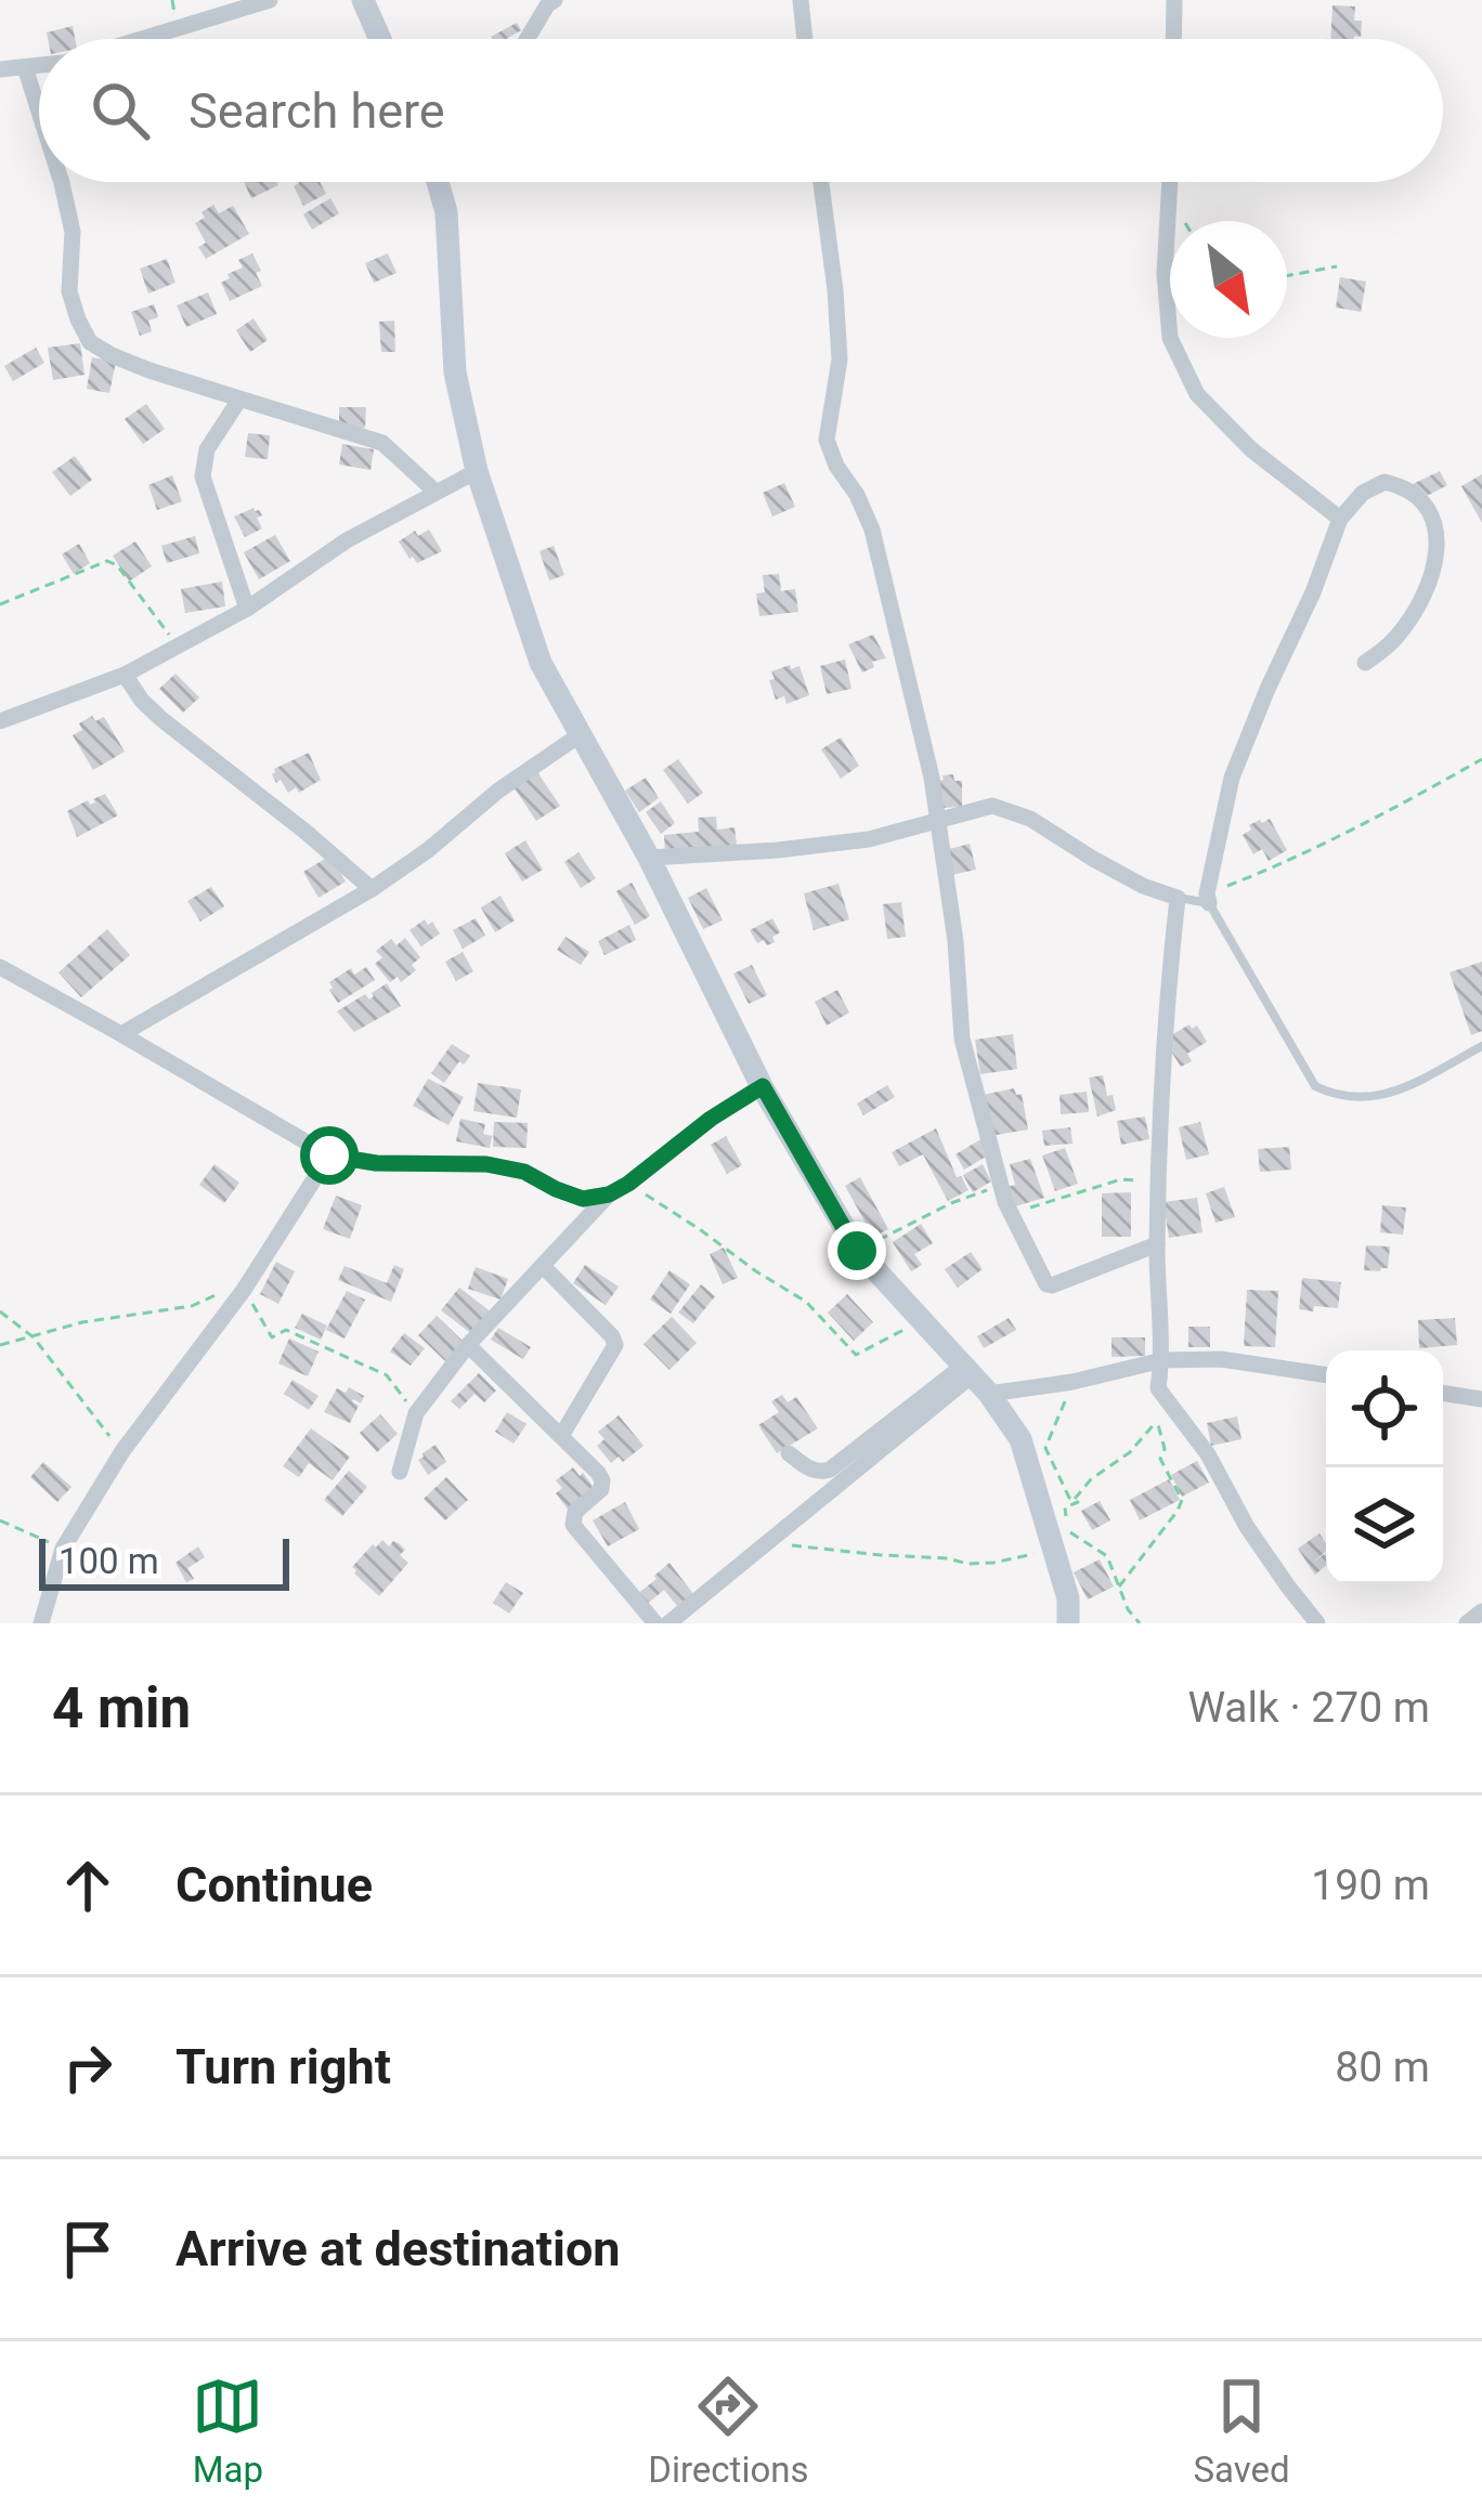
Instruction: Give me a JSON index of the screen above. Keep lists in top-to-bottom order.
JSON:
{
  "scale_bar": "100 m",
  "north": "bottom right",
  "page": {
    "search": "Search here",
    "scale": "100 m",
    "heading": ["4 min", "Walk · 270 m"],
    "list": [
      ["Continue", "190 m"],
      ["Turn right", "80 m"],
      "Arrive at destination"
    ],
    "nav": ["Map", "Directions", "Saved"]
  }
}
